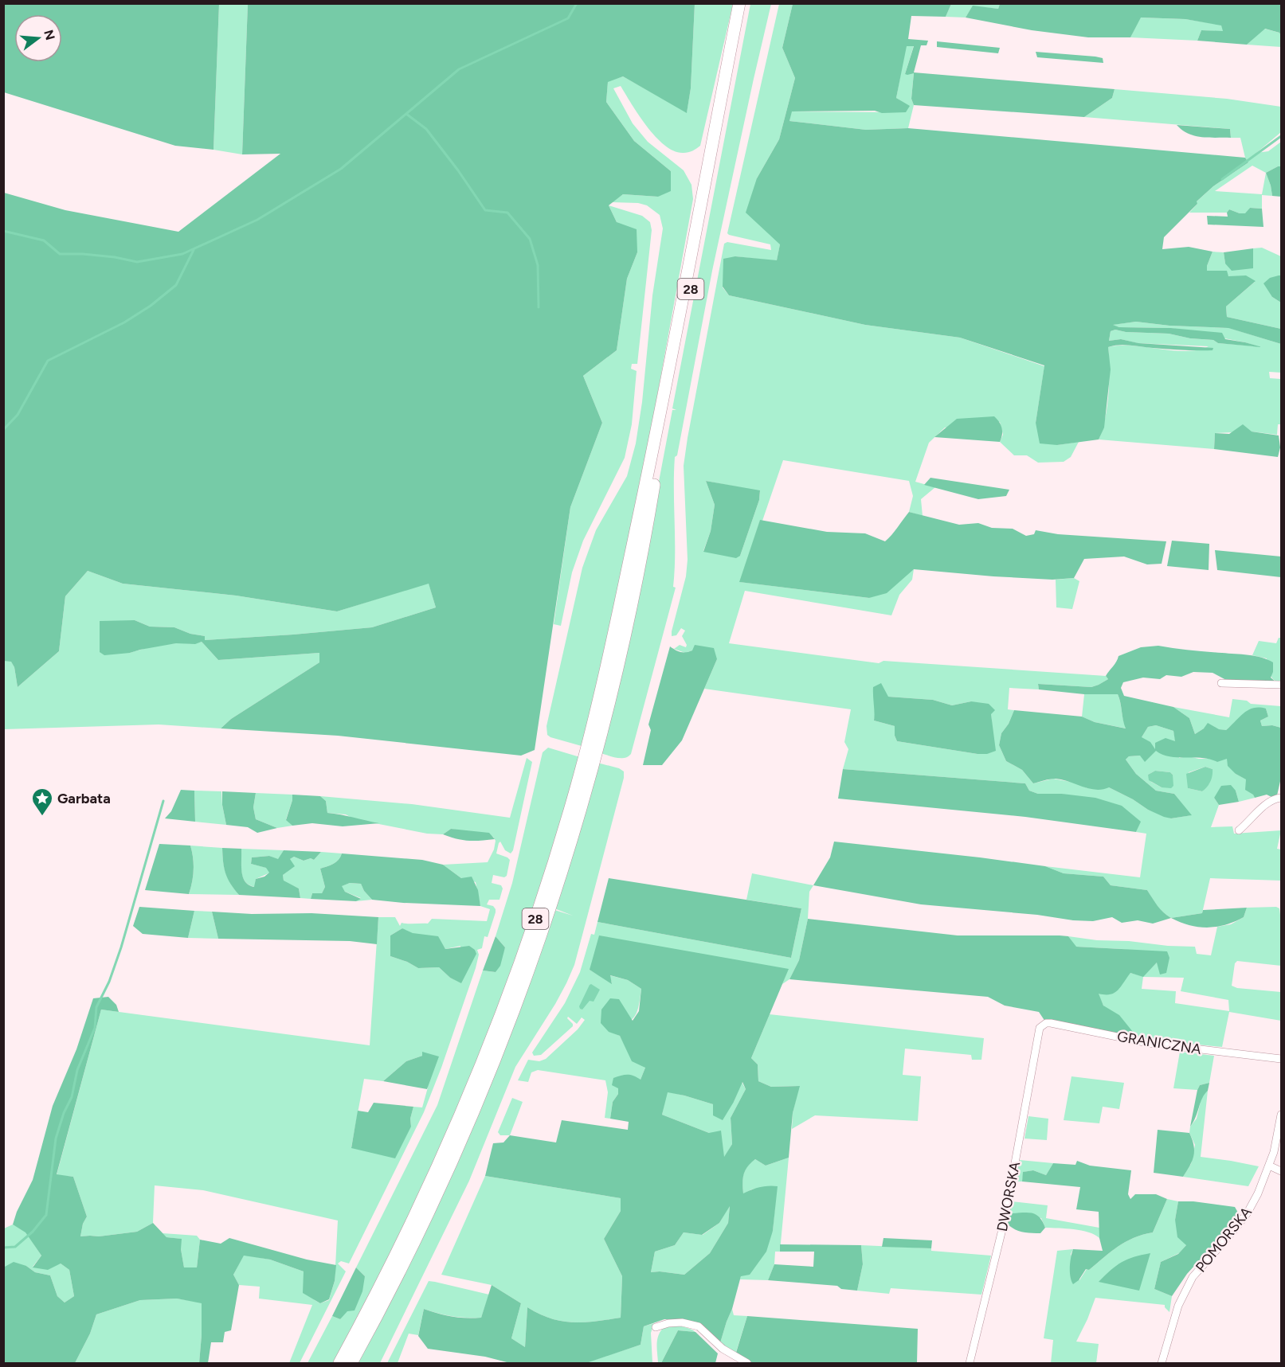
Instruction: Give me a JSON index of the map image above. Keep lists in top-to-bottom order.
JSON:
{
  "streets": {
    "main road": ["28"],
    "street": ["GRANICZNA", "DWORSKA", "POMORSKA"]
  },
  "crossings": [
    ["GRANICZNA", "DWORSKA"]
  ],
  "places": {
    "place": ["Garbata"]
  },
  "north": "right"
}
